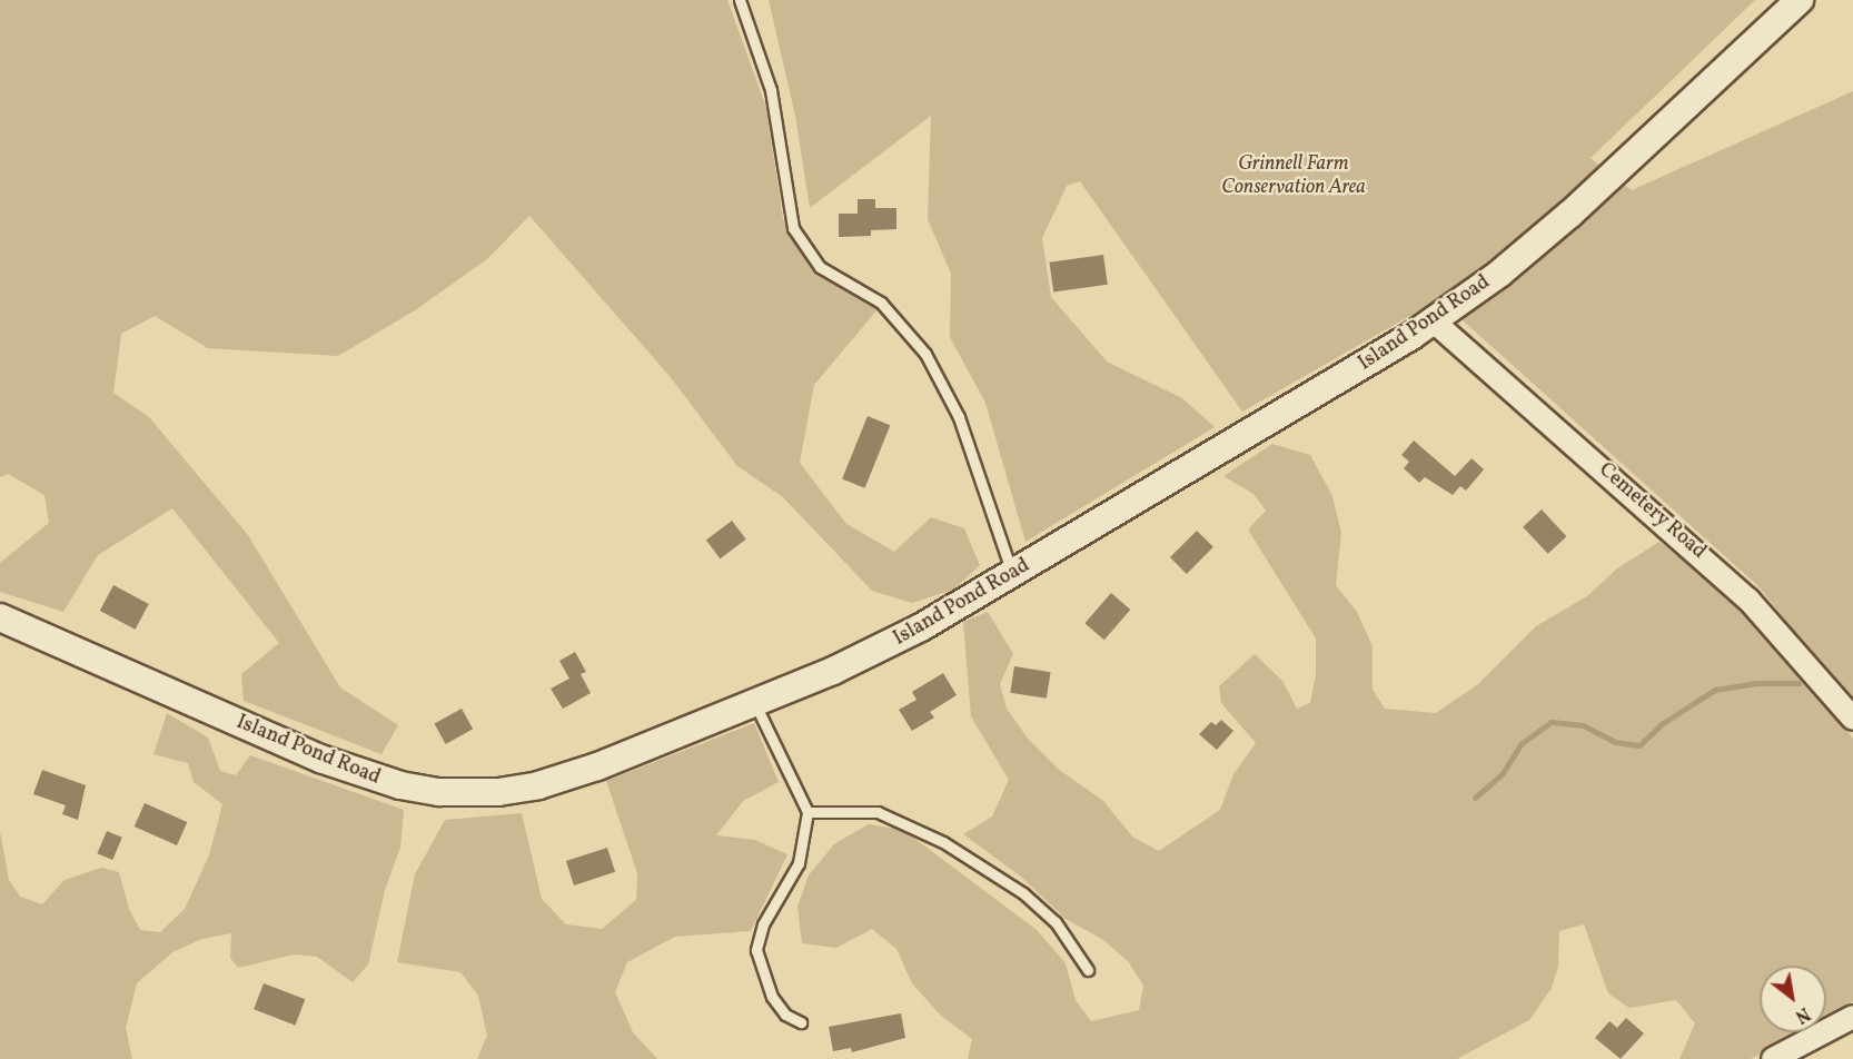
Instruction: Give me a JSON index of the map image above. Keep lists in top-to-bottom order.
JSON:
{
  "streets": {
    "street": ["Island Pond Road", "Cemetery Road"]
  },
  "crossings": [
    ["Island Pond Road", "Cemetery Road"]
  ],
  "parks": ["Grinnell Farm Conservation Area"],
  "north": "bottom right"
}
